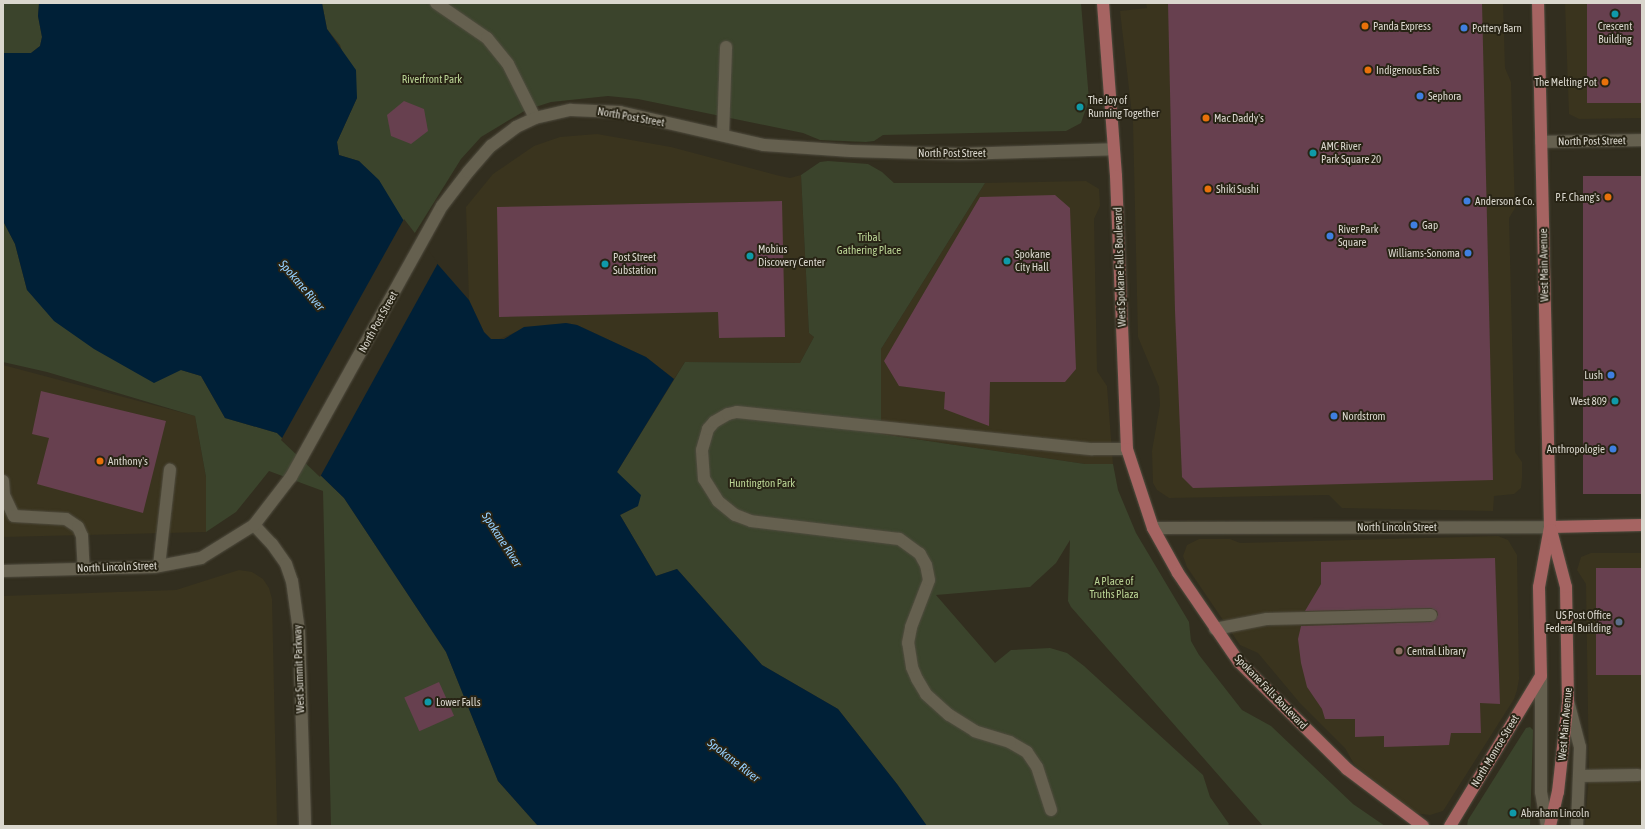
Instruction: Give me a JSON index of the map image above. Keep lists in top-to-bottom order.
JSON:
{
  "streets": {
    "main road": [
      "West Main Avenue",
      "West Spokane Falls Boulevard",
      "North Lincoln Street",
      "Spokane Falls Boulevard",
      "North Monroe Street"
    ],
    "street": ["North Post Street", "West Summit Parkway"]
  },
  "crossings": [
    ["North Post Street", "West Main Avenue"],
    ["North Post Street", "West Spokane Falls Boulevard"],
    ["North Post Street", "North Lincoln Street"],
    ["West Main Avenue", "North Lincoln Street"],
    ["West Main Avenue", "North Monroe Street"],
    ["West Spokane Falls Boulevard", "North Lincoln Street"],
    ["West Spokane Falls Boulevard", "Spokane Falls Boulevard"],
    ["North Lincoln Street", "West Summit Parkway"],
    ["North Lincoln Street", "Spokane Falls Boulevard"]
  ],
  "water": ["Spokane River"],
  "parks": [
    "Riverfront Park",
    "Tribal Gathering Place",
    "Huntington Park",
    "A Place of Truths Plaza"
  ],
  "places": [
    "Crescent Building",
    "Panda Express",
    "Pottery Barn",
    "Indigenous Eats",
    "The Melting Pot",
    "Sephora",
    "The Joy of Running Together",
    "Mac Daddy's",
    "AMC River Park Square 20",
    "Shiki Sushi",
    "P.F. Chang's",
    "Anderson & Co.",
    "Gap",
    "River Park Square",
    "Williams-Sonoma",
    "Mobius Discovery Center",
    "Spokane City Hall",
    "Post Street Substation",
    "Lush",
    "West 809",
    "Nordstrom",
    "Anthropologie",
    "Anthony's",
    "US Post Office Federal Building",
    "Central Library",
    "Lower Falls",
    "Abraham Lincoln"
  ]
}
